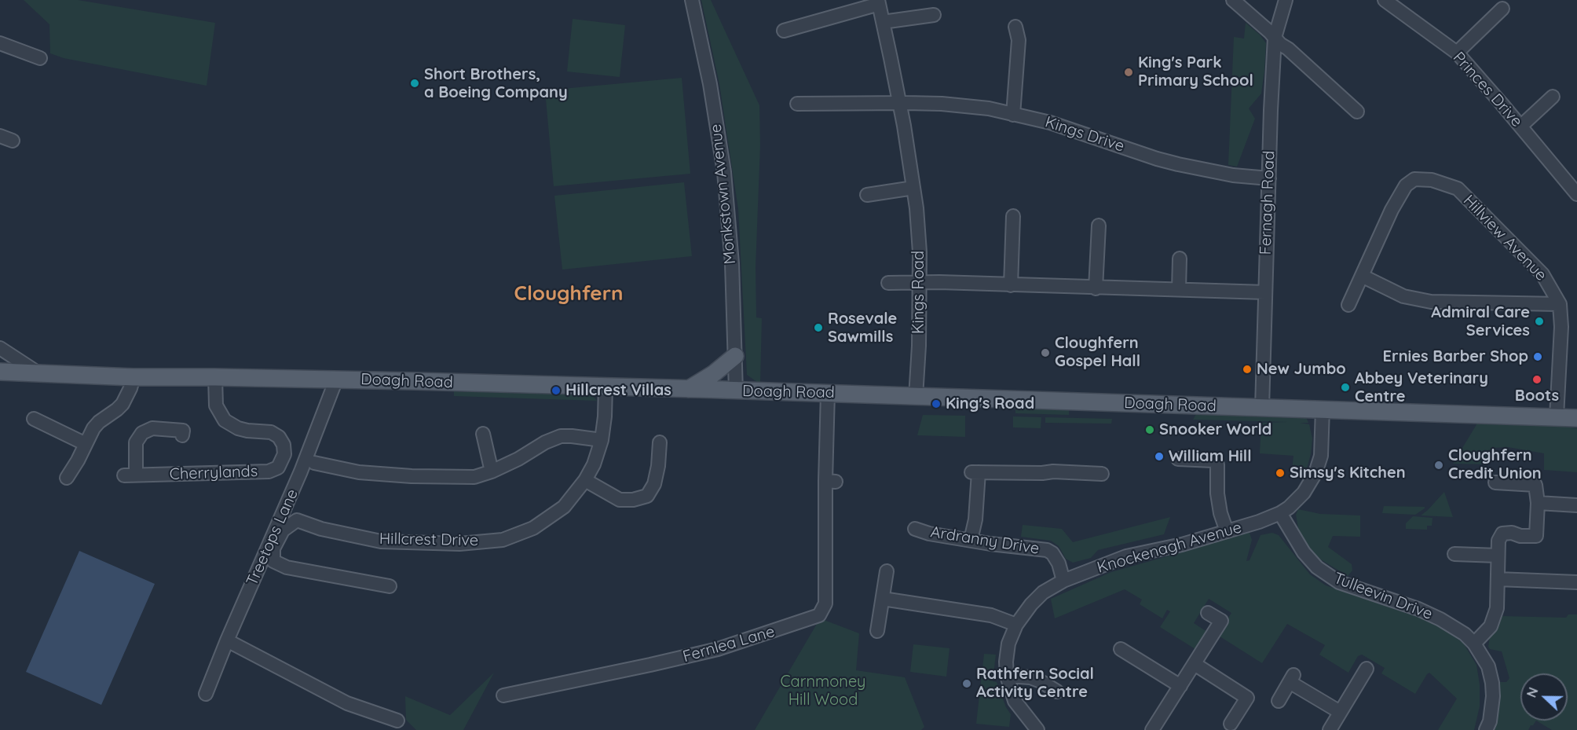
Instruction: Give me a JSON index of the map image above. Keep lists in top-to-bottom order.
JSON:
{
  "streets": {
    "main road": ["Doagh Road"],
    "street": [
      "Princes Drive",
      "Kings Drive",
      "Monkstown Avenue",
      "Fernagh Road",
      "Hillview Avenue",
      "Kings Road",
      "Cherrylands",
      "Treetops Lane",
      "Hillcrest Drive",
      "Ardranny Drive",
      "Knockenagh Avenue",
      "Tulleevin Drive",
      "Fernlea Lane"
    ]
  },
  "crossings": [
    ["Kings Drive", "Fernagh Road"],
    ["Kings Drive", "Kings Road"],
    ["Monkstown Avenue", "Doagh Road"],
    ["Fernagh Road", "Doagh Road"],
    ["Hillview Avenue", "Doagh Road"],
    ["Kings Road", "Doagh Road"],
    ["Doagh Road", "Cherrylands"],
    ["Doagh Road", "Treetops Lane"],
    ["Doagh Road", "Hillcrest Drive"],
    ["Doagh Road", "Knockenagh Avenue"],
    ["Doagh Road", "Fernlea Lane"],
    ["Ardranny Drive", "Knockenagh Avenue"],
    ["Knockenagh Avenue", "Tulleevin Drive"]
  ],
  "districts": ["Cloughfern"],
  "parks": ["Carnmoney Hill Wood"],
  "places": [
    "King's Park Primary School",
    "Short Brothers, a Boeing Company",
    "Admiral Care Services",
    "Rosevale Sawmills",
    "Cloughfern Gospel Hall",
    "Ernies Barber Shop",
    "New Jumbo",
    "Boots",
    "Abbey Veterinary Centre",
    "Hillcrest Villas",
    "King's Road",
    "Snooker World",
    "William Hill",
    "Cloughfern Credit Union",
    "Simsy's Kitchen",
    "Rathfern Social Activity Centre"
  ],
  "north": "left"
}
